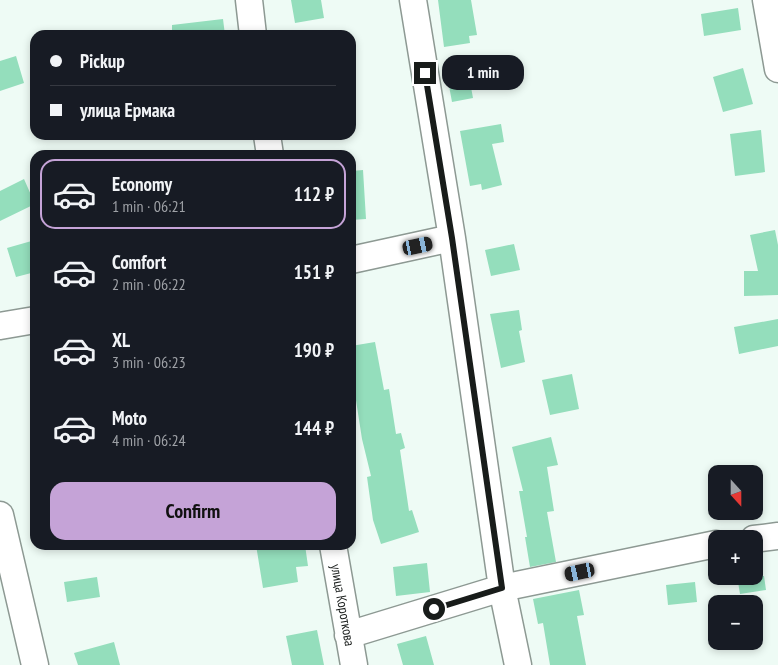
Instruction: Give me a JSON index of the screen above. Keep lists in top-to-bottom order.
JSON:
{
  "streets": {
    "street": ["улица Короткова"]
  },
  "north": "bottom",
  "page": {
    "banner": ["Pickup", "улица Ермака"],
    "bubble": "1 min",
    "list": [
      {
        "name": "Economy",
        "note": "1 min · 06:21",
        "value": "112 ₽"
      },
      {
        "name": "Comfort",
        "note": "2 min · 06:22",
        "value": "151 ₽"
      },
      {
        "name": "XL",
        "note": "3 min · 06:23",
        "value": "190 ₽"
      },
      {
        "name": "Moto",
        "note": "4 min · 06:24",
        "value": "144 ₽"
      }
    ],
    "map_buttons": ["+", "−"],
    "buttons": "Confirm"
  }
}
